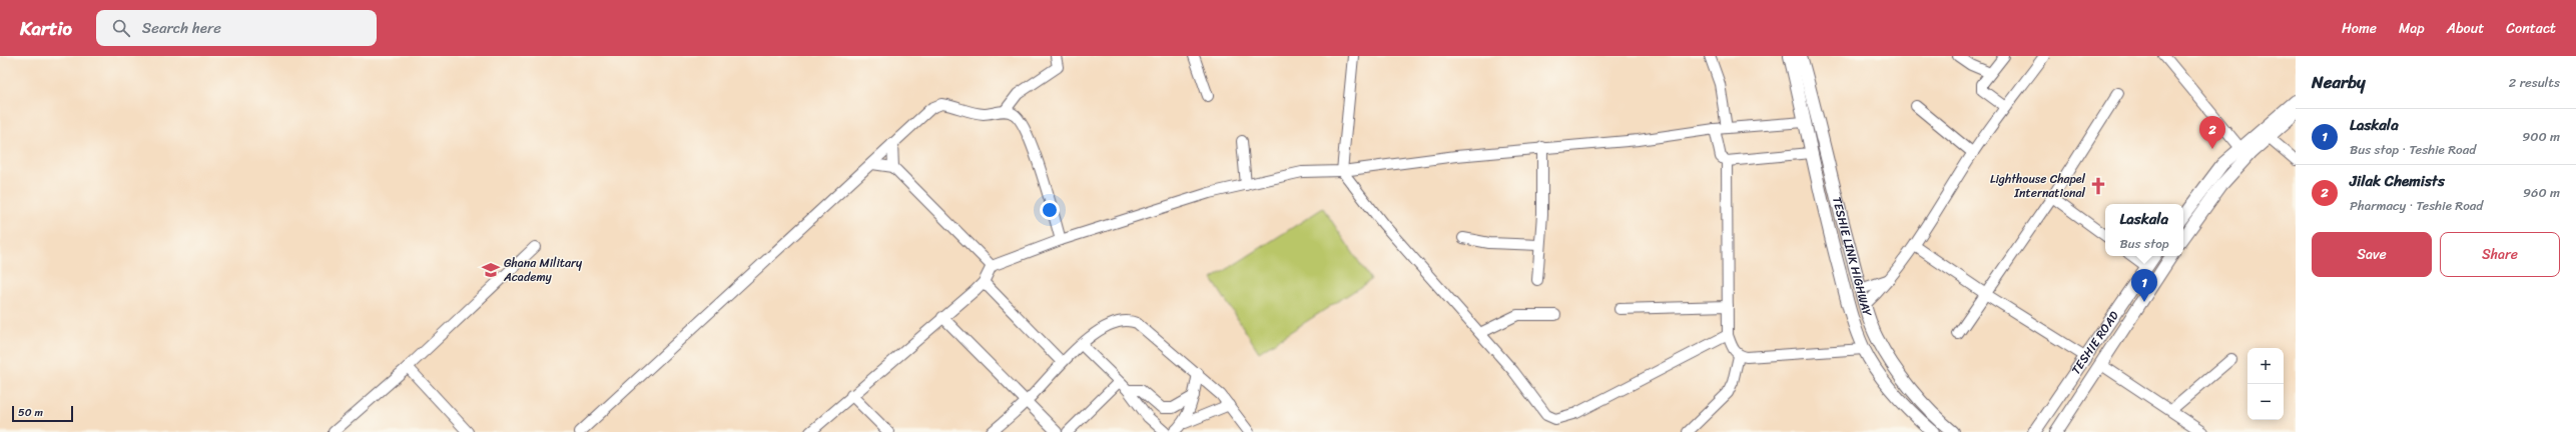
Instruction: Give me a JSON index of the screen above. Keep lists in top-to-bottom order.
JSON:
{
  "streets": {
    "main road": ["TESHIE LINK HIGHWAY", "TESHIE ROAD"]
  },
  "places": {
    "church": ["Lighthouse Chapel International"],
    "school or university": ["Ghana Military Academy"]
  },
  "scale_bar": "50 m",
  "page": {
    "header": "Kartio",
    "search": "Search here",
    "nav": [
      "Home",
      "Map",
      "About",
      "Contact"
    ],
    "heading": ["Nearby", "2 results"],
    "list": [
      {
        "mark": "1",
        "name": "Laskala",
        "note": "Bus stop · Teshie Road",
        "value": "900 m"
      },
      {
        "mark": "2",
        "name": "Jilak Chemists",
        "note": "Pharmacy · Teshie Road",
        "value": "960 m"
      }
    ],
    "pins": ["2", "1"],
    "popup": ["Laskala", "Bus stop"],
    "buttons": ["Save", "Share"],
    "map_buttons": ["+", "−"],
    "scale": "50 m"
  }
}
